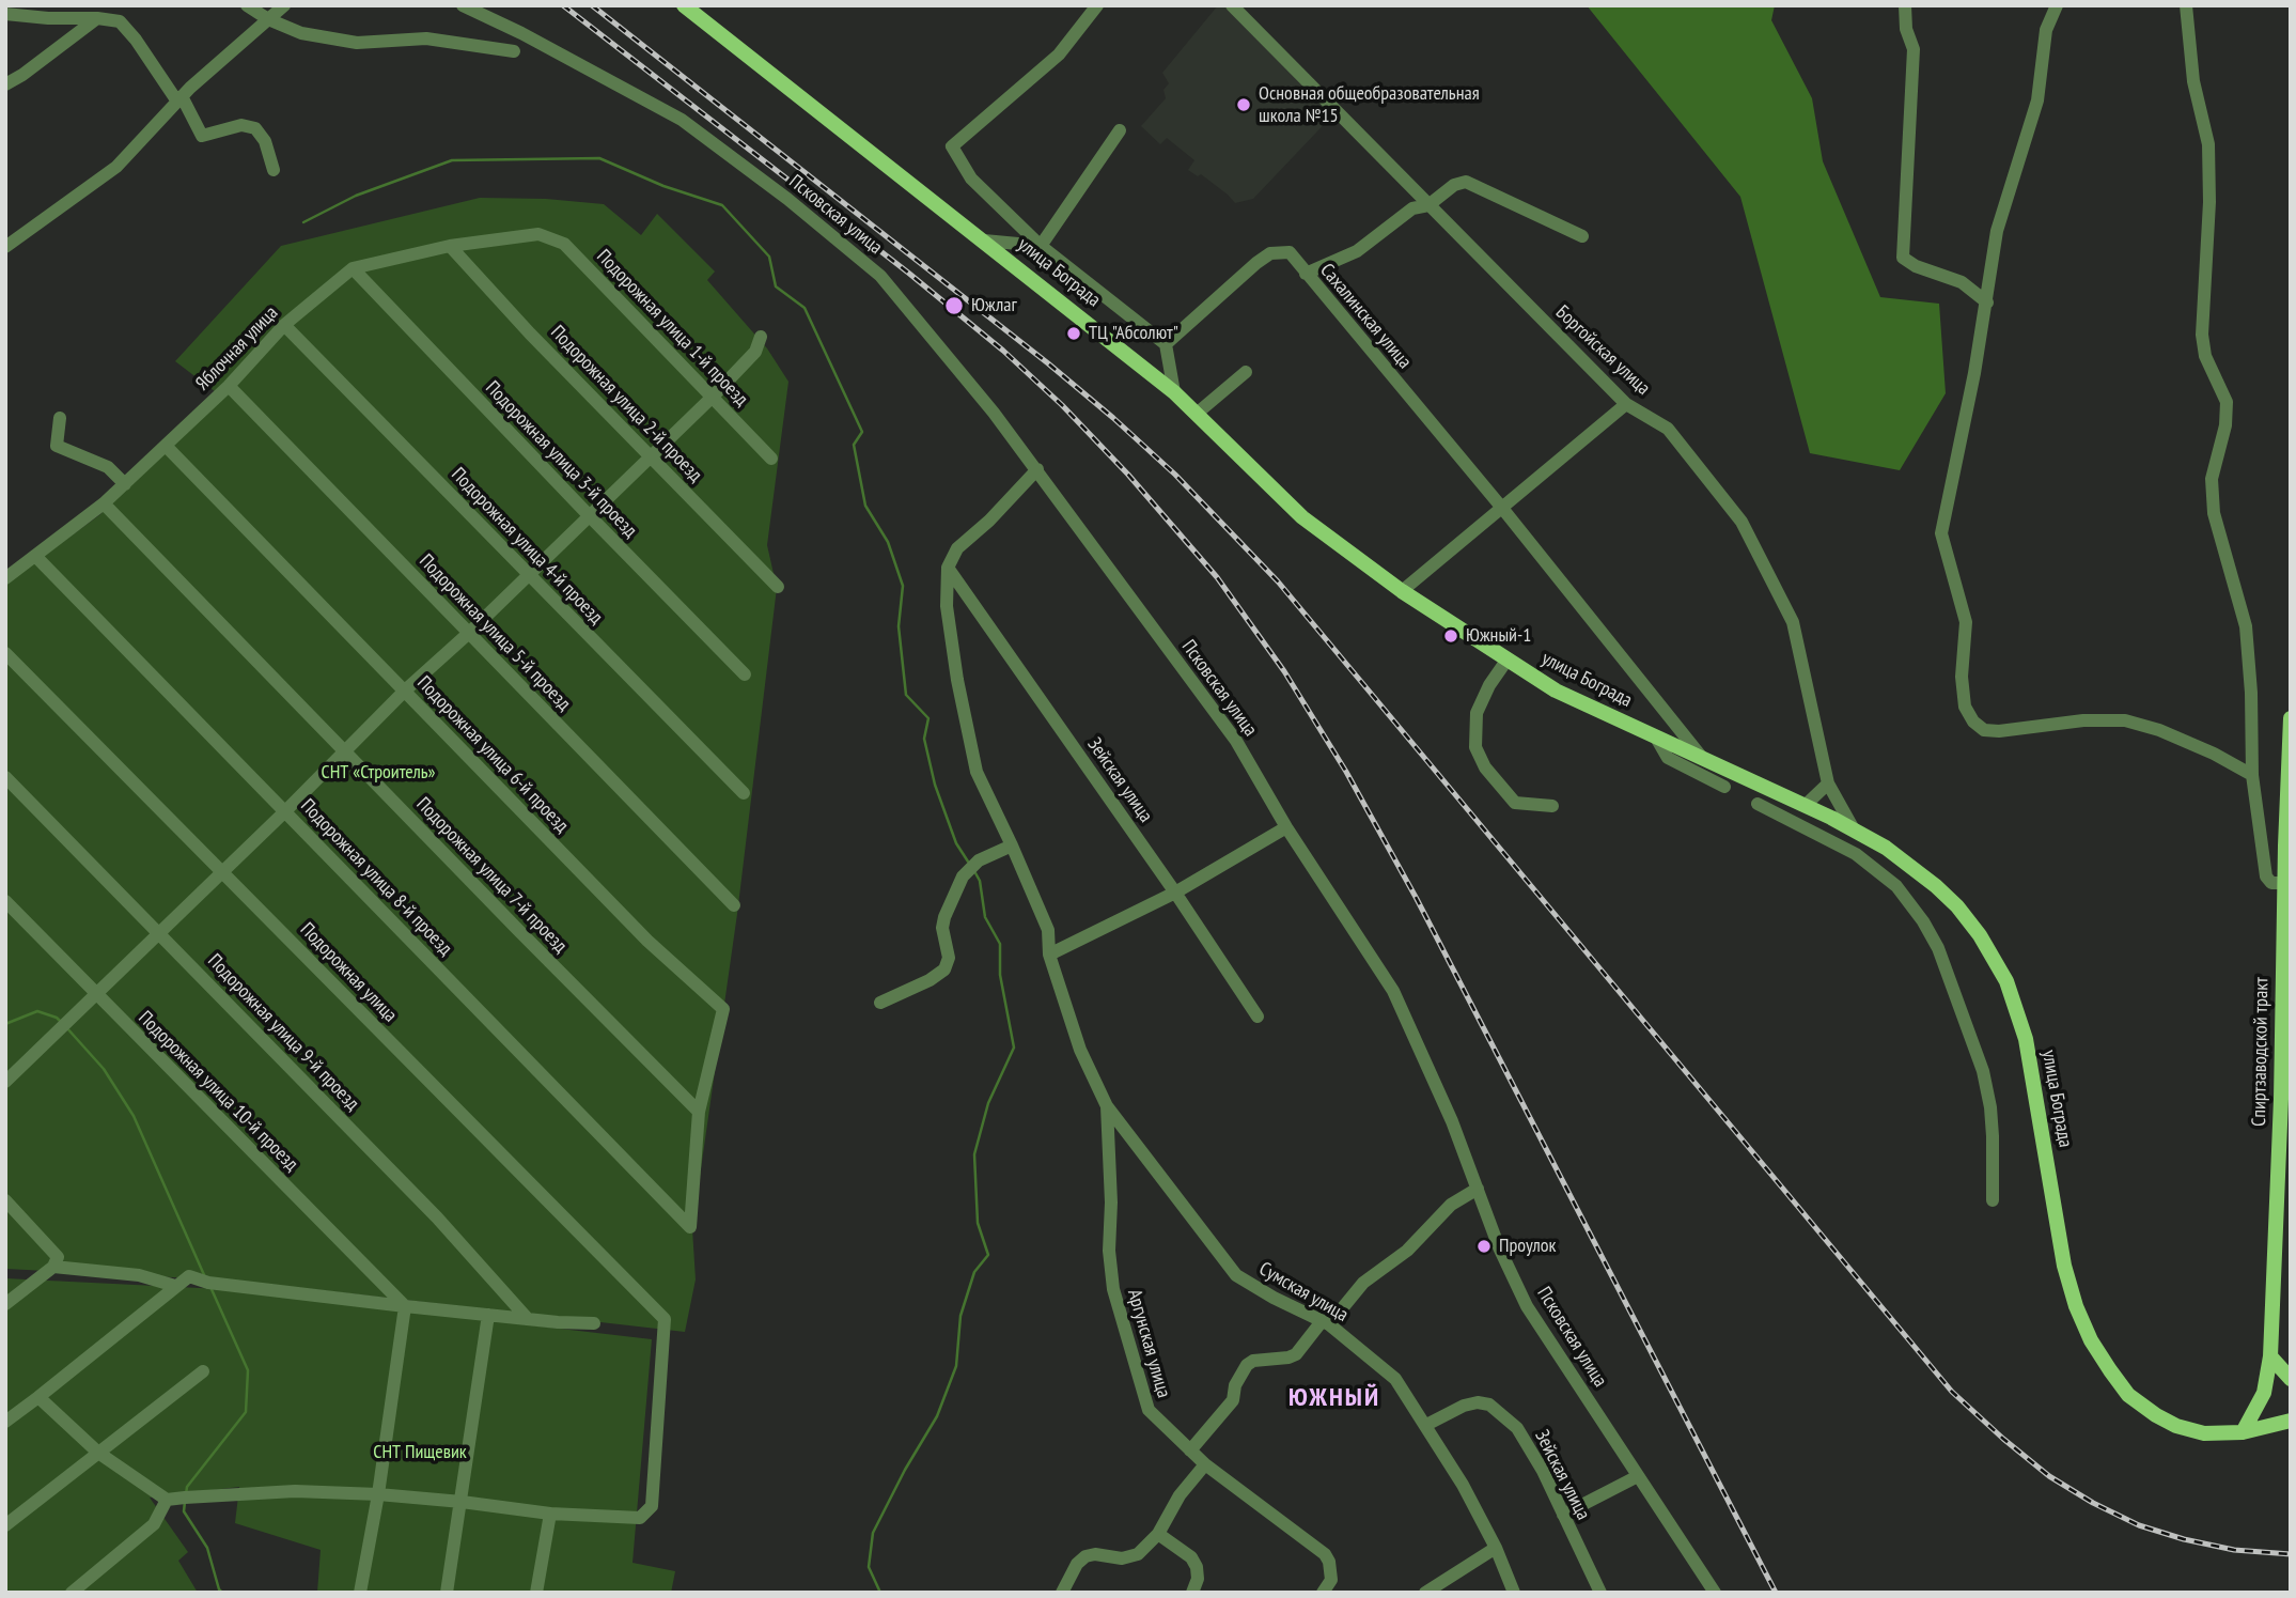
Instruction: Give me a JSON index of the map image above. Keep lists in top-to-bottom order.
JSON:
{
  "streets": {
    "main road": ["улица Бограда", "Спиртзаводской тракт"],
    "street": [
      "Псковская улица",
      "Сахалинская улица",
      "Подорожная улица 1-й проезд",
      "Яблочная улица",
      "Боргойская улица",
      "Подорожная улица 2-й проезд",
      "Подорожная улица 3-й проезд",
      "Подорожная улица 4-й проезд",
      "Подорожная улица 5-й проезд",
      "Подорожная улица 6-й проезд",
      "Зейская улица",
      "Подорожная улица 7-й проезд",
      "Подорожная улица 8-й проезд",
      "Подорожная улица",
      "Подорожная улица 9-й проезд",
      "Подорожная улица 10-й проезд",
      "Сумская улица",
      "Аргунская улица"
    ]
  },
  "crossings": [
    ["улица Бограда", "Сахалинская улица"],
    ["улица Бограда", "Боргойская улица"],
    ["улица Бограда", "Спиртзаводской тракт"],
    ["Подорожная улица 1-й проезд", "Яблочная улица"],
    ["Яблочная улица", "Подорожная улица 2-й проезд"],
    ["Яблочная улица", "Подорожная улица 3-й проезд"],
    ["Яблочная улица", "Подорожная улица 4-й проезд"],
    ["Яблочная улица", "Подорожная улица 5-й проезд"],
    ["Яблочная улица", "Подорожная улица 6-й проезд"],
    ["Яблочная улица", "Подорожная улица 7-й проезд"],
    ["Яблочная улица", "Подорожная улица 8-й проезд"],
    ["Подорожная улица 6-й проезд", "Подорожная улица 7-й проезд"],
    ["Подорожная улица 6-й проезд", "Подорожная улица 8-й проезд"],
    ["Зейская улица", "Сумская улица"],
    ["Подорожная улица 7-й проезд", "Подорожная улица 8-й проезд"],
    ["Сумская улица", "Аргунская улица"]
  ],
  "districts": ["ЮЖНЫЙ"],
  "parks": ["СНТ «Строитель»", "СНТ Пищевик"],
  "places": [
    "Основная общеобразовательная школа №15",
    "Южлаг",
    "ТЦ \"Абсолют\"",
    "Южный-1",
    "Проулок"
  ]
}
